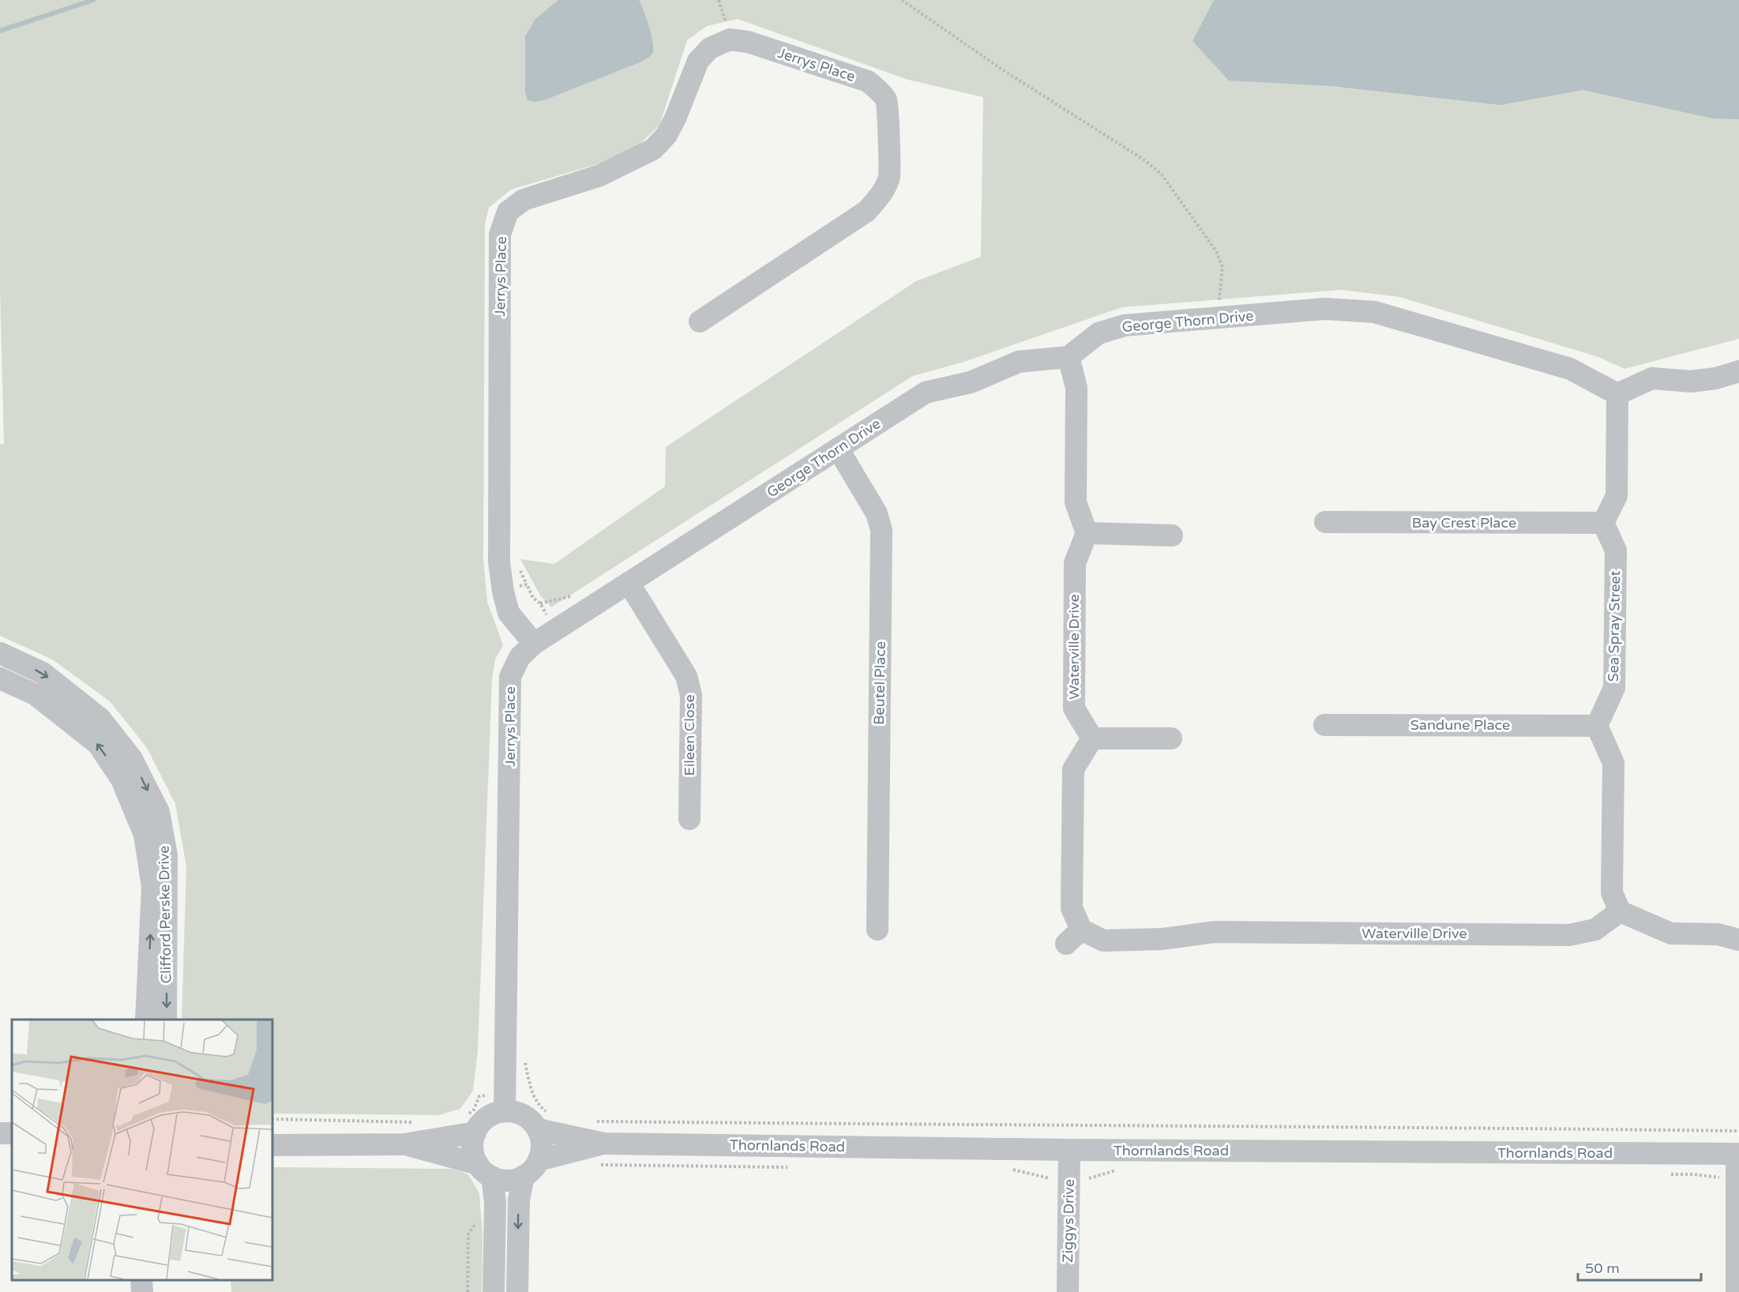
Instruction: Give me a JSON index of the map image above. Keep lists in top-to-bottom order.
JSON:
{
  "streets": {
    "street": [
      "Jerrys Place",
      "George Thorn Drive",
      "Bay Crest Place",
      "Sea Spray Street",
      "Waterville Drive",
      "Beutel Place",
      "Sandune Place",
      "Eileen Close",
      "Clifford Perske Drive",
      "Thornlands Road",
      "Ziggys Drive"
    ]
  },
  "crossings": [
    ["Jerrys Place", "George Thorn Drive"],
    ["Jerrys Place", "Thornlands Road"],
    ["George Thorn Drive", "Beutel Place"],
    ["George Thorn Drive", "Eileen Close"],
    ["Bay Crest Place", "Sea Spray Street"],
    ["Sea Spray Street", "Sandune Place"],
    ["Thornlands Road", "Ziggys Drive"]
  ],
  "scale_bar": "50 m"
}
